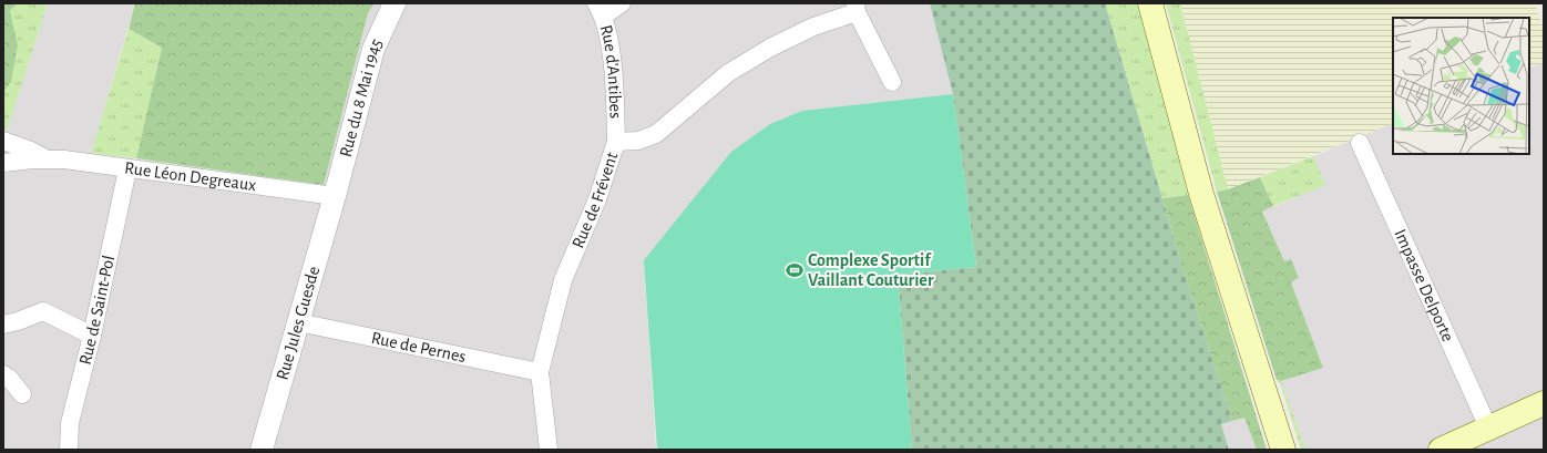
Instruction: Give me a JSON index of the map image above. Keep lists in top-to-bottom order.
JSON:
{
  "streets": {
    "street": [
      "Rue d'Antibes",
      "Rue du 8 Mai 1945",
      "Rue Léon Degreaux",
      "Rue de Frévent",
      "Impasse Delporte",
      "Rue de Saint-Pol",
      "Rue Jules Guesde",
      "Rue de Pernes"
    ]
  },
  "crossings": [
    ["Rue d'Antibes", "Rue de Frévent"],
    ["Rue du 8 Mai 1945", "Rue Léon Degreaux"],
    ["Rue du 8 Mai 1945", "Rue Jules Guesde"],
    ["Rue Léon Degreaux", "Rue de Saint-Pol"],
    ["Rue Léon Degreaux", "Rue Jules Guesde"],
    ["Rue de Frévent", "Rue de Pernes"],
    ["Rue Jules Guesde", "Rue de Pernes"]
  ],
  "places": {
    "sports": ["Complexe Sportif Vaillant Couturier"]
  }
}
